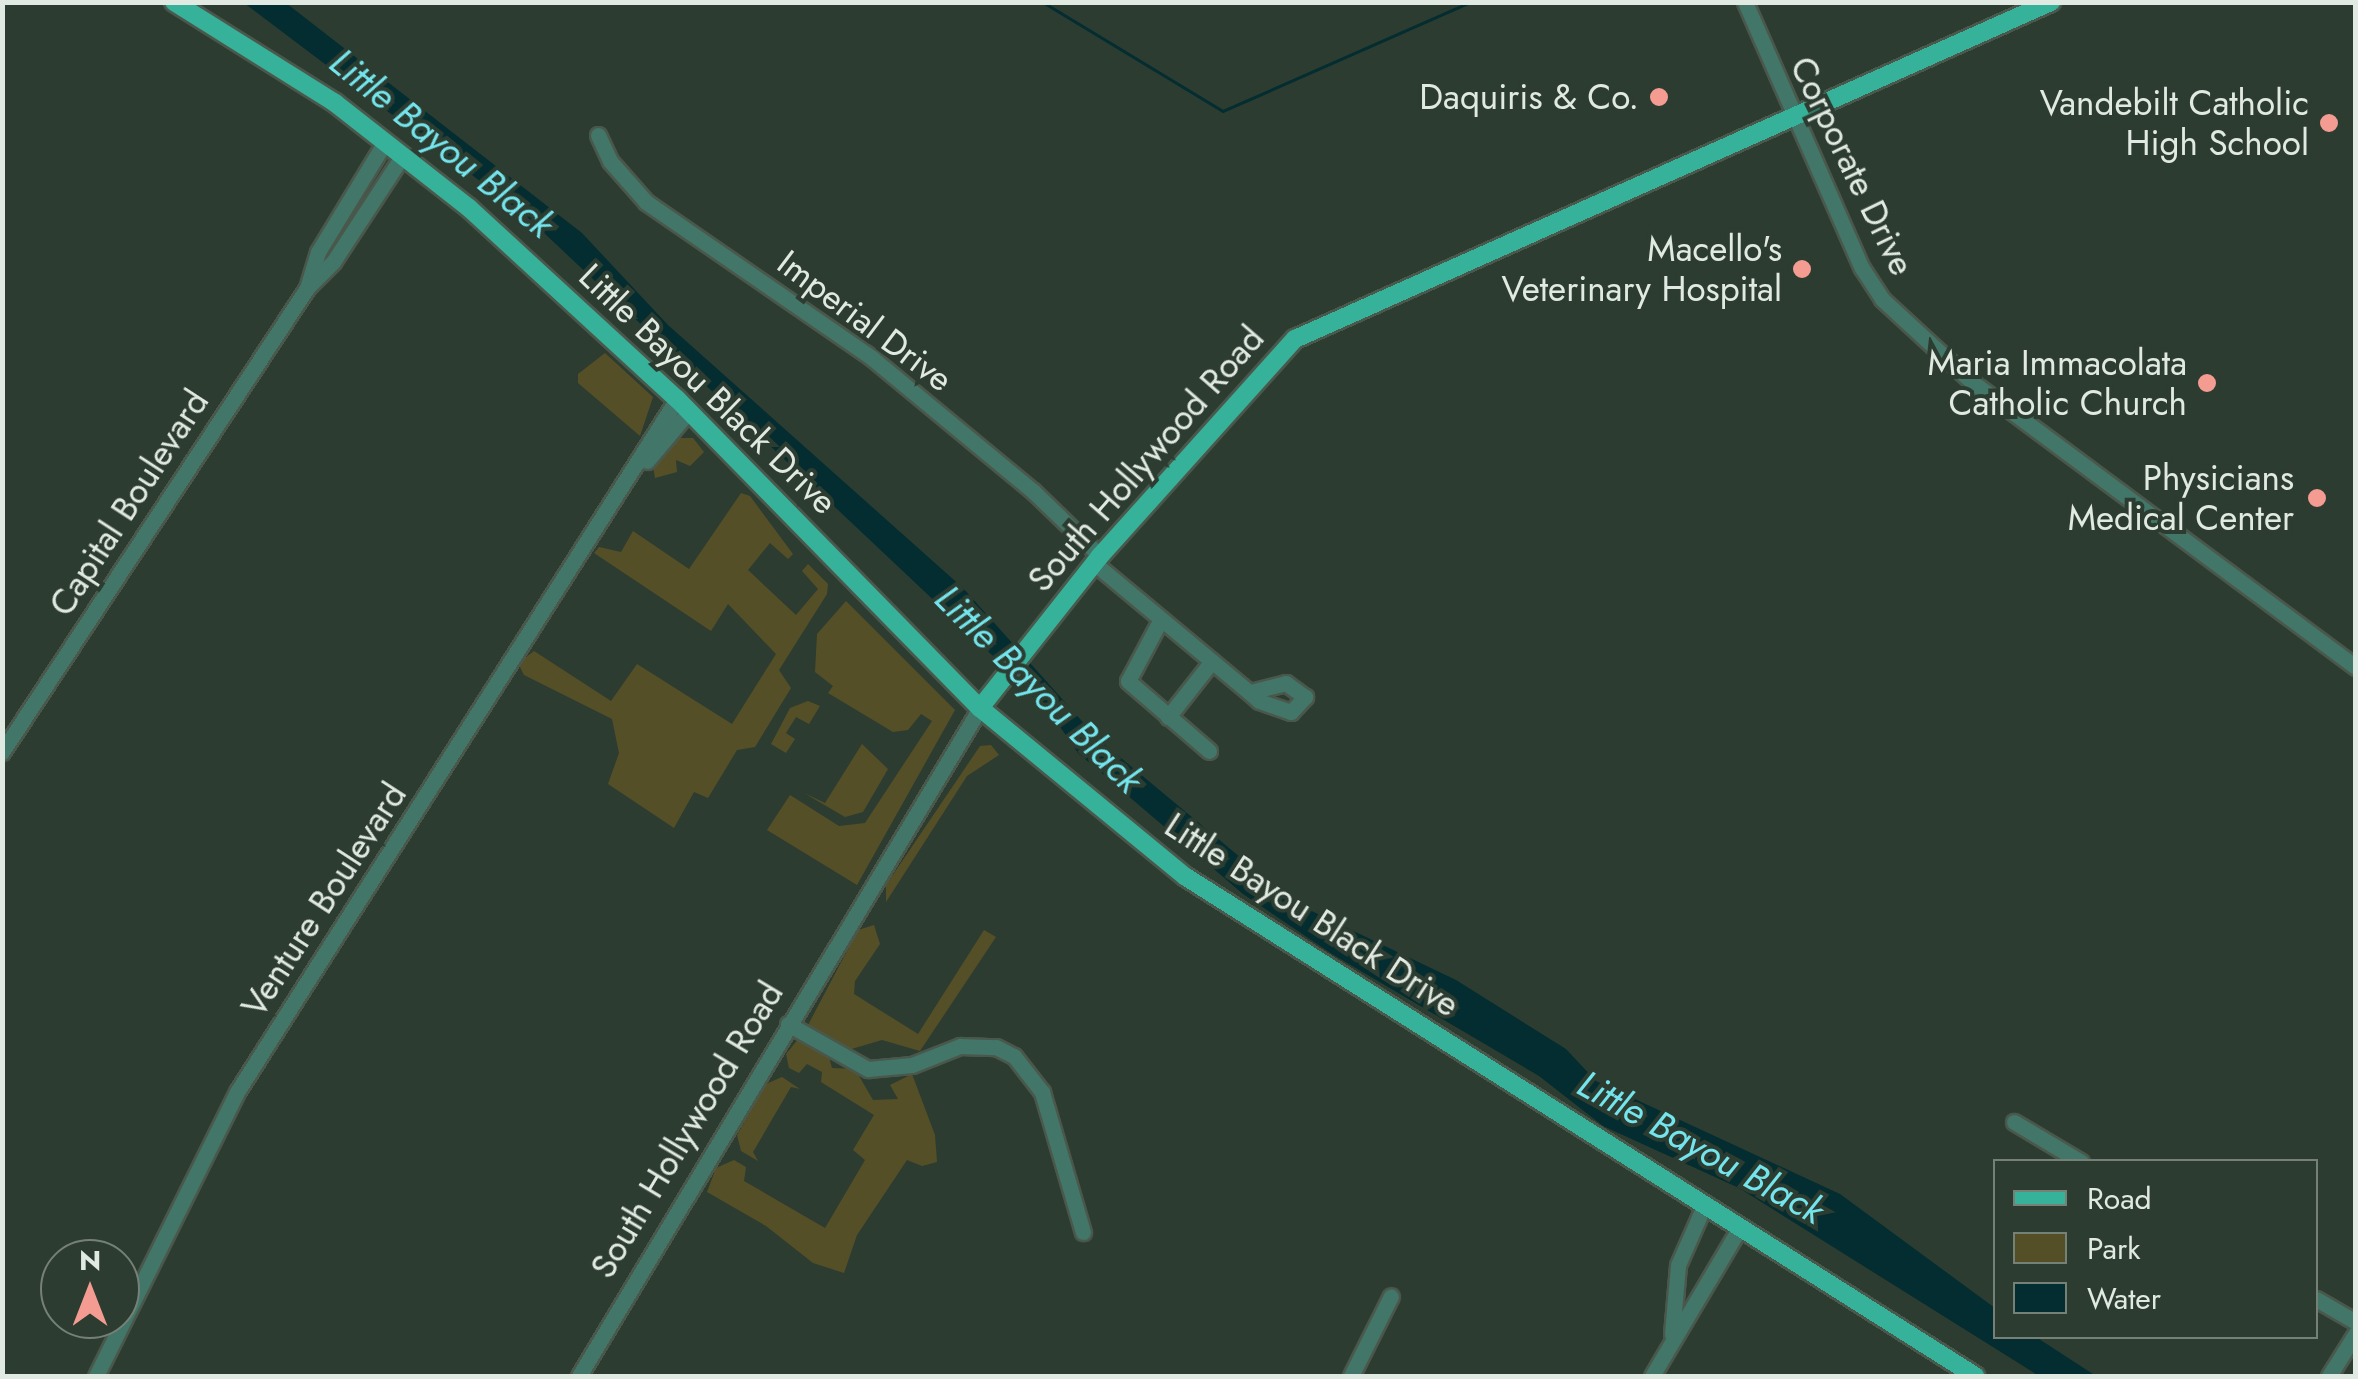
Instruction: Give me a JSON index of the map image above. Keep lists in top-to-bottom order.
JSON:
{
  "streets": {
    "main road": ["Little Bayou Black Drive", "South Hollywood Road"],
    "street": [
      "Corporate Drive",
      "Imperial Drive",
      "Capital Boulevard",
      "Venture Boulevard"
    ]
  },
  "crossings": [
    ["Corporate Drive", "South Hollywood Road"],
    ["Imperial Drive", "South Hollywood Road"],
    ["Little Bayou Black Drive", "South Hollywood Road"],
    ["Little Bayou Black Drive", "Capital Boulevard"],
    ["Little Bayou Black Drive", "Venture Boulevard"]
  ],
  "water": ["Little Bayou Black"],
  "places": [
    "Daquiris & Co.",
    "Vandebilt Catholic High School",
    "Macello's Veterinary Hospital",
    "Maria Immacolata Catholic Church",
    "Physicians Medical Center"
  ],
  "legend": ["Road", "Park", "Water"],
  "north": "top"
}
